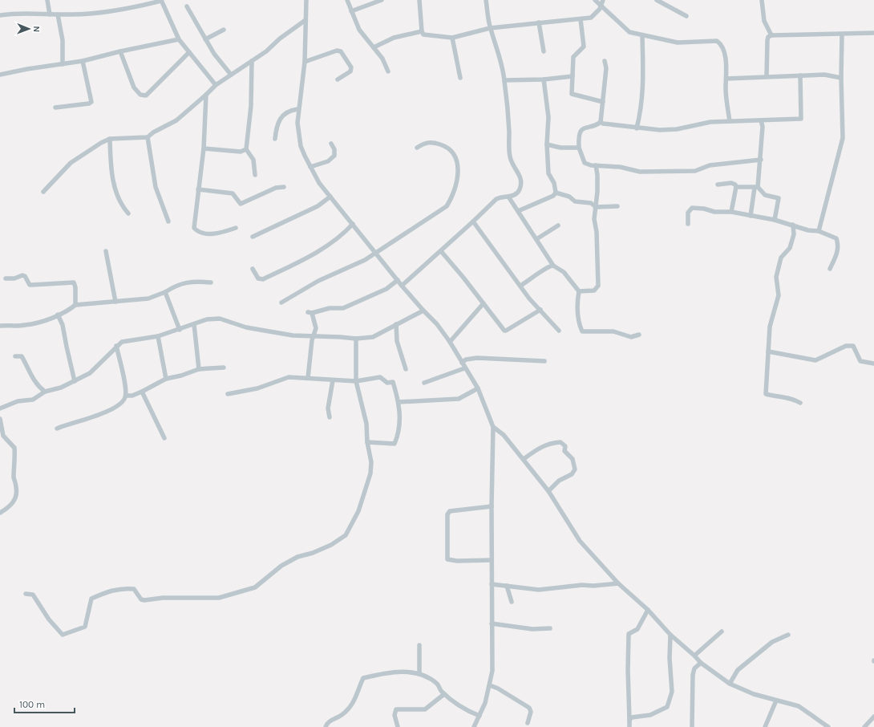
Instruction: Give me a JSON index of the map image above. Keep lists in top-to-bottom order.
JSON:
{
  "scale_bar": "100 m",
  "north": "right"
}
